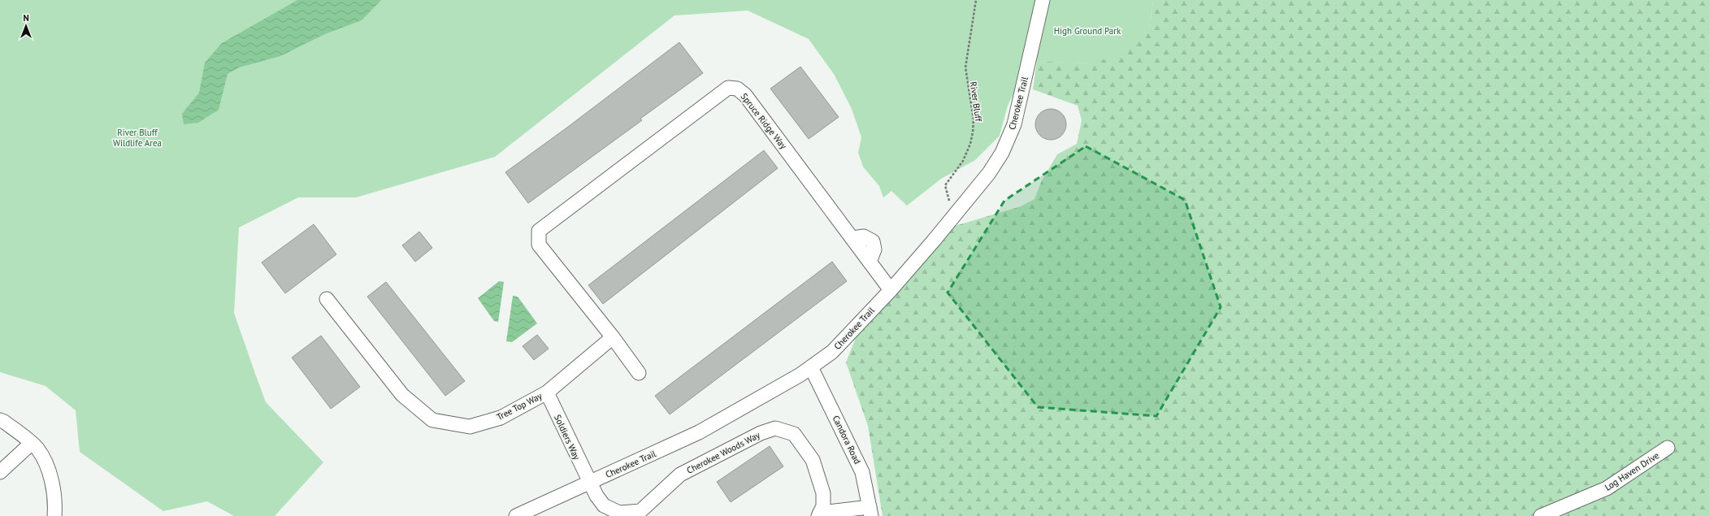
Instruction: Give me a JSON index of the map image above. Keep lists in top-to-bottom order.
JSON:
{
  "streets": {
    "street": [
      "Cherokee Trail",
      "Spruce Ridge Way",
      "Tree Top Way",
      "Soldiers Way",
      "Candora Road",
      "Cherokee Woods Way",
      "Log Haven Drive"
    ],
    "path": ["River Bluff"]
  },
  "crossings": [
    ["River Bluff", "Cherokee Trail"],
    ["Cherokee Trail", "Spruce Ridge Way"],
    ["Cherokee Trail", "Soldiers Way"],
    ["Cherokee Trail", "Candora Road"],
    ["Cherokee Trail", "Cherokee Woods Way"],
    ["Spruce Ridge Way", "Tree Top Way"],
    ["Tree Top Way", "Soldiers Way"],
    ["Soldiers Way", "Cherokee Woods Way"]
  ],
  "parks": ["High Ground Park", "River Bluff Wildlife Area"],
  "north": "top"
}
